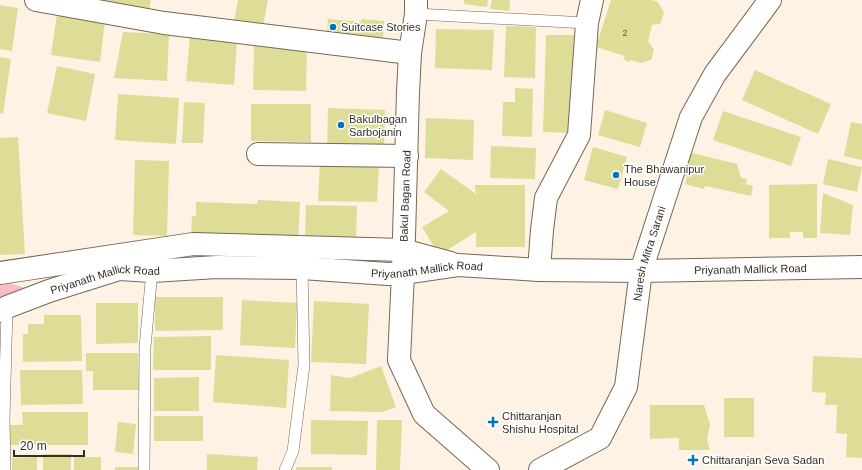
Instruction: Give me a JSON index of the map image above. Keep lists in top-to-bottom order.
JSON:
{
  "streets": {
    "street": ["Bakul Bagan Road", "Naresh Mitra Sarani", "Priyanath Mallick Road"]
  },
  "crossings": [
    ["Bakul Bagan Road", "Priyanath Mallick Road"],
    ["Naresh Mitra Sarani", "Priyanath Mallick Road"]
  ],
  "places": {
    "other": ["Suitcase Stories", "Bakulbagan Sarbojanin", "The Bhawanipur House"],
    "health": ["Chittaranjan Shishu Hospital", "Chittaranjan Seva Sadan"]
  },
  "house_numbers": ["2"],
  "scale_bar": "20 m"
}
